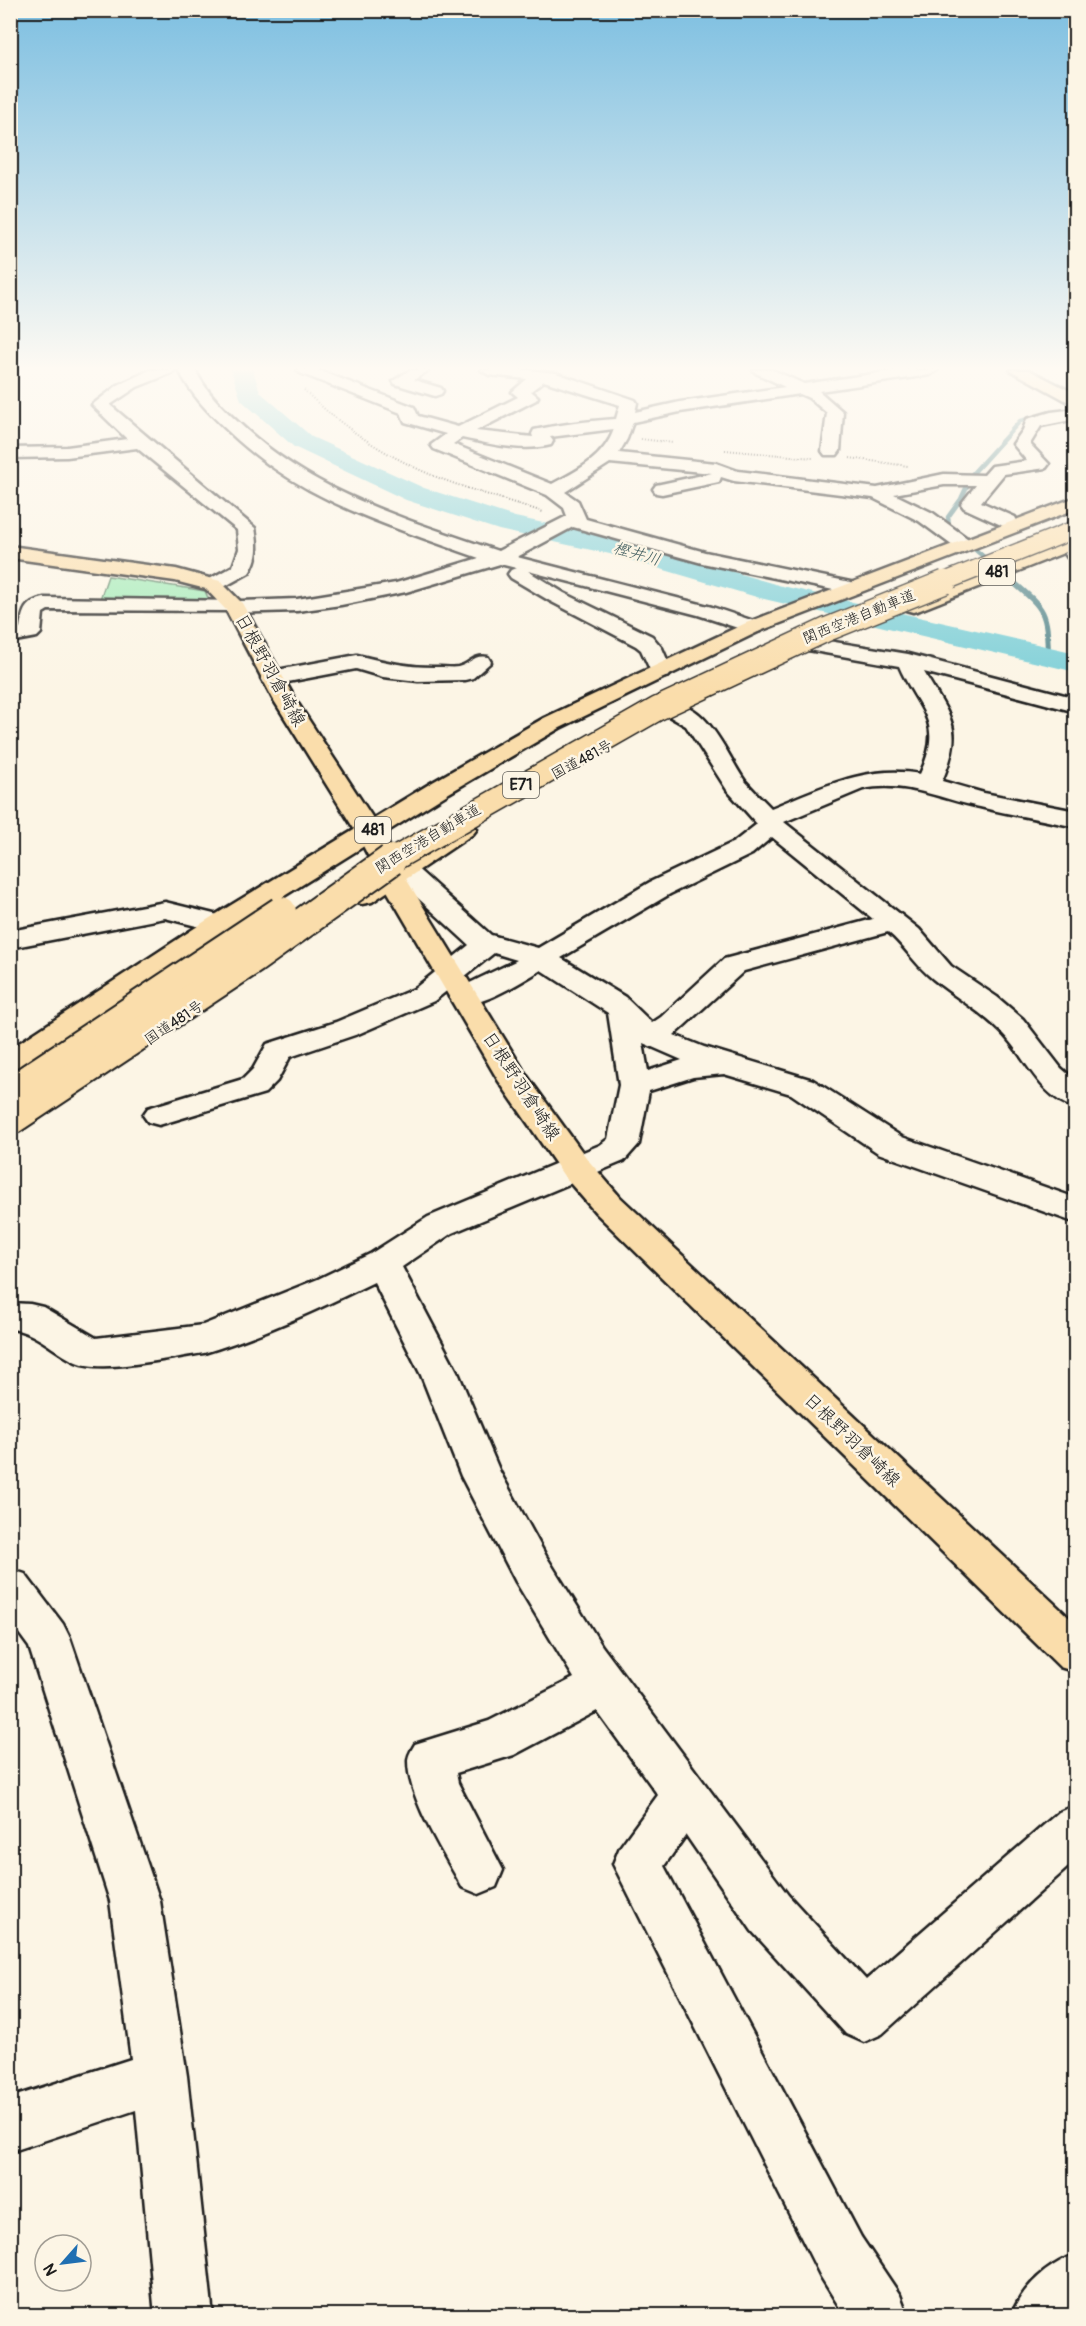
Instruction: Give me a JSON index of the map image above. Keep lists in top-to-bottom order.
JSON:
{
  "streets": {
    "main road": [
      "481",
      "関西空港自動車道",
      "日根野羽倉崎線",
      "国道481号",
      "E71"
    ]
  },
  "crossings": [
    ["481", "日根野羽倉崎線"],
    ["日根野羽倉崎線", "国道481号"]
  ],
  "water": ["樫井川"],
  "north": "bottom left"
}
